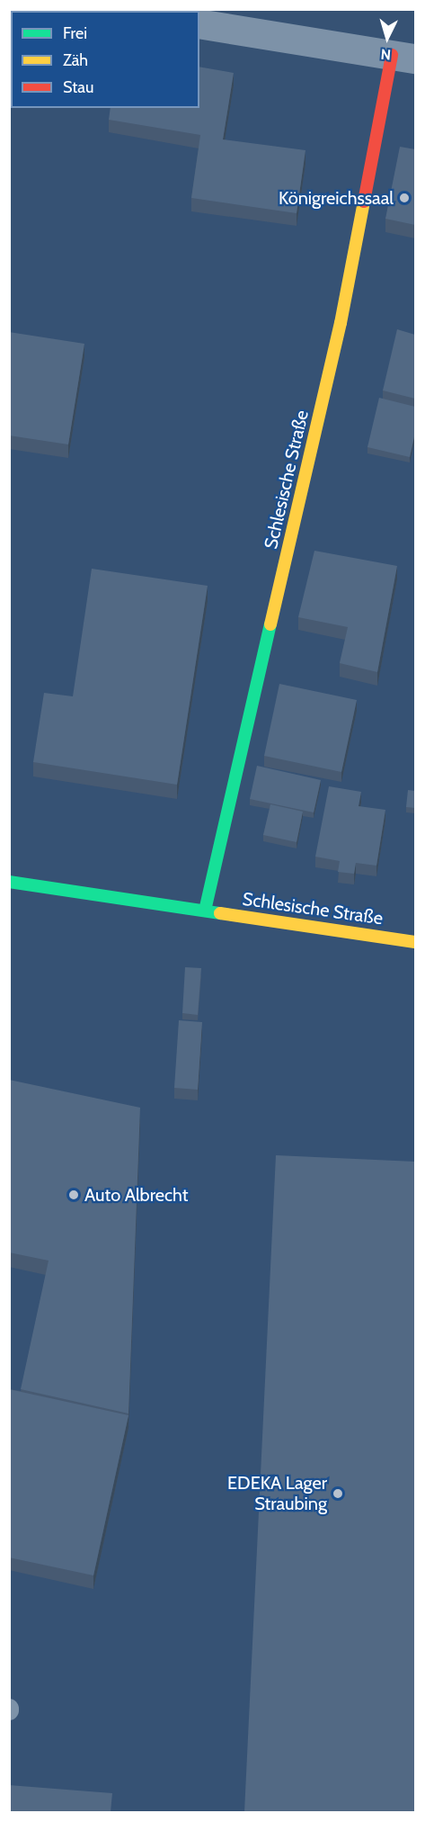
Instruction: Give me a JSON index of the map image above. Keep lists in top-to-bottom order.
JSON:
{
  "streets": {
    "street": ["Schlesische Straße"]
  },
  "places": ["Königreichssaal", "Auto Albrecht", "EDEKA Lager Straubing"],
  "legend": ["Frei", "Zäh", "Stau"],
  "north": "bottom"
}
